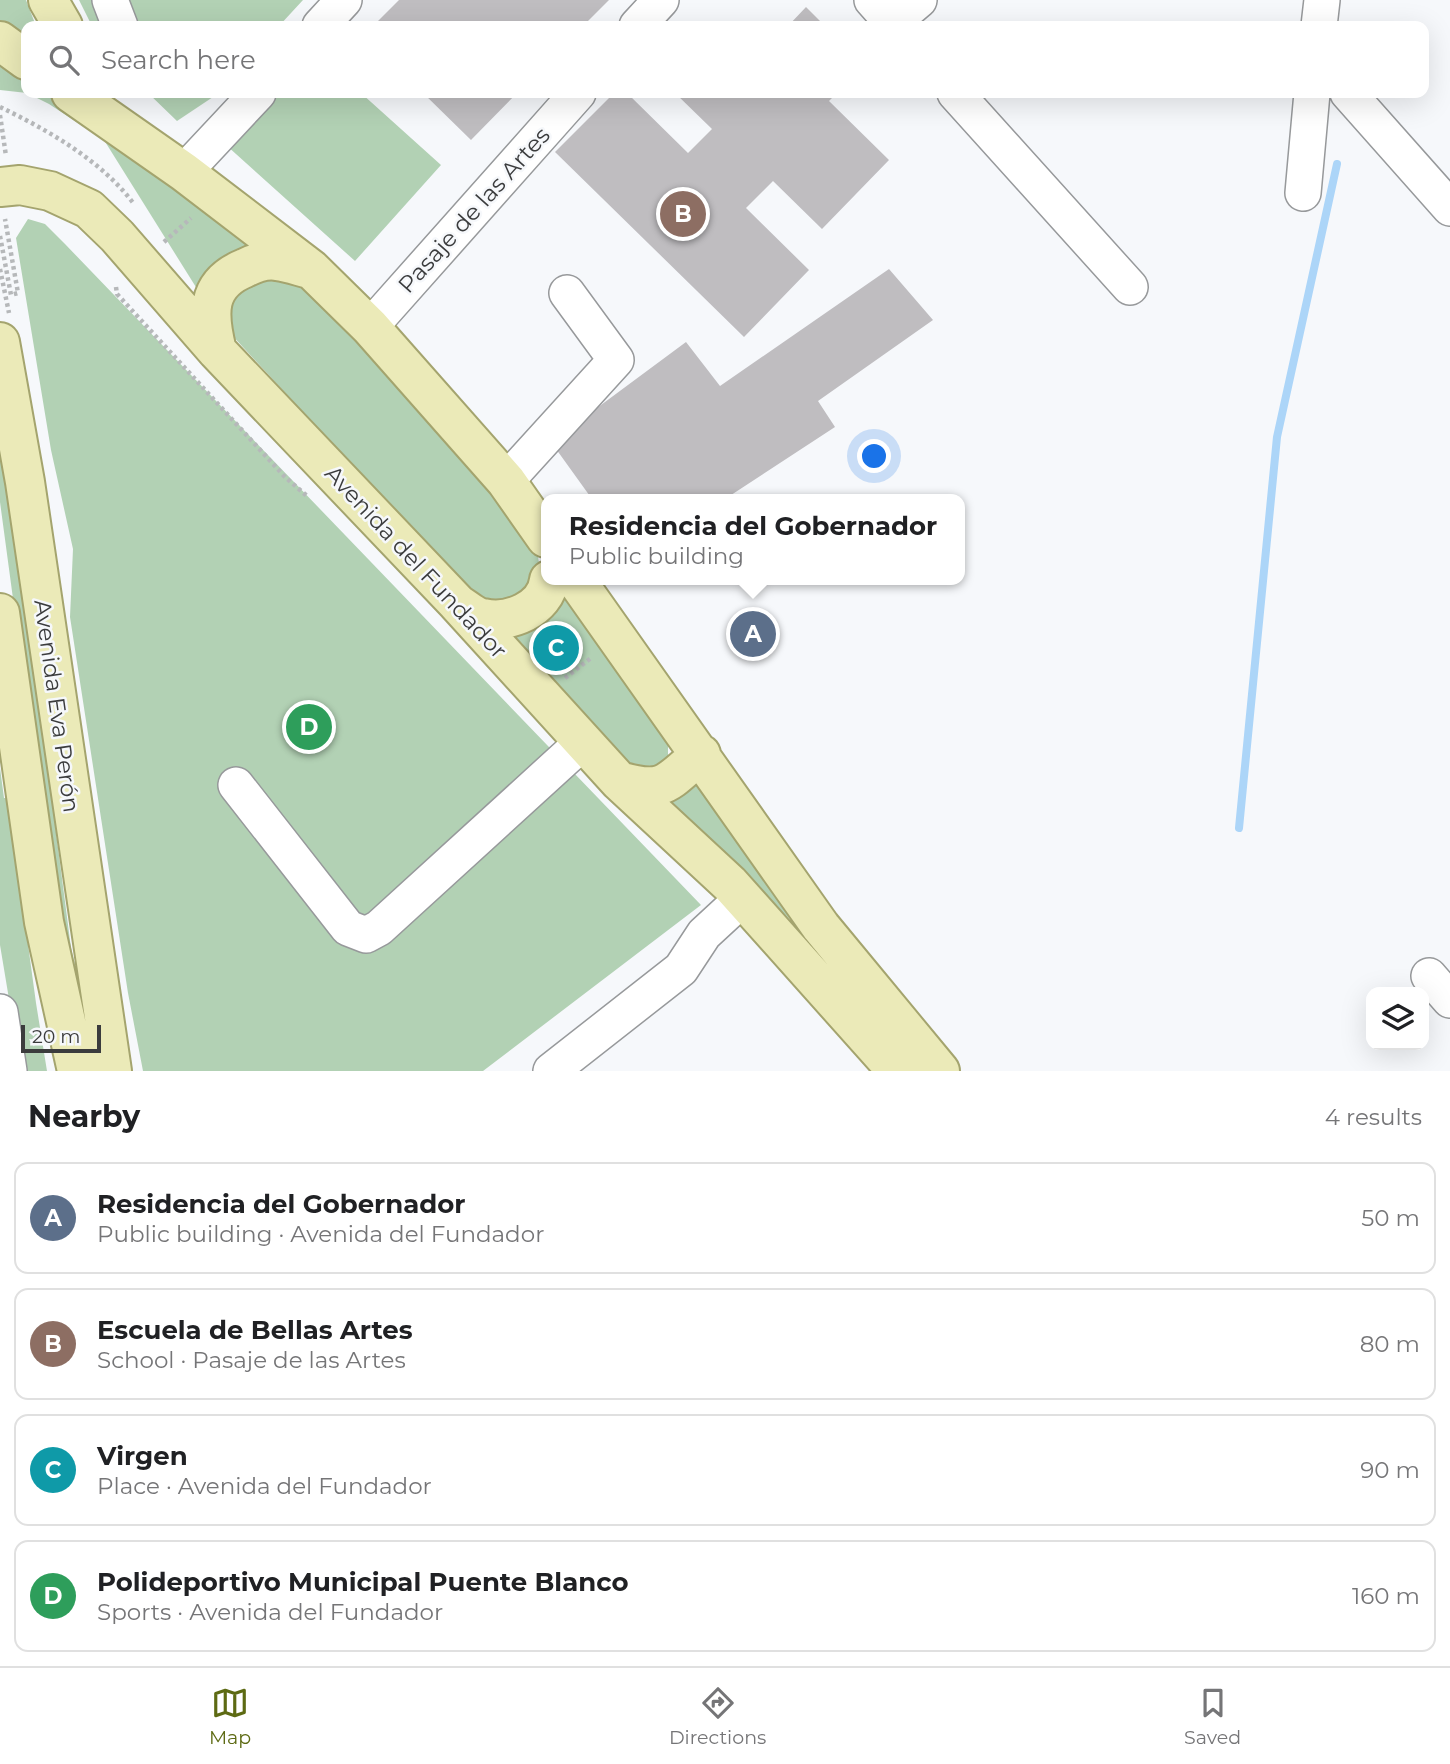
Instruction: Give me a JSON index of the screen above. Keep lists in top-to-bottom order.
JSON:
{
  "streets": {
    "main road": ["Avenida del Fundador", "Avenida Eva Perón"],
    "street": ["Pasaje de las Artes"]
  },
  "scale_bar": "20 m",
  "page": {
    "search": "Search here",
    "pins": [
      "B",
      "A",
      "C",
      "D"
    ],
    "popup": ["Residencia del Gobernador", "Public building"],
    "scale": "20 m",
    "heading": ["Nearby", "4 results"],
    "list": [
      {
        "mark": "A",
        "name": "Residencia del Gobernador",
        "note": "Public building · Avenida del Fundador",
        "value": "50 m"
      },
      {
        "mark": "B",
        "name": "Escuela de Bellas Artes",
        "note": "School · Pasaje de las Artes",
        "value": "80 m"
      },
      {
        "mark": "C",
        "name": "Virgen",
        "note": "Place · Avenida del Fundador",
        "value": "90 m"
      },
      {
        "mark": "D",
        "name": "Polideportivo Municipal Puente Blanco",
        "note": "Sports · Avenida del Fundador",
        "value": "160 m"
      }
    ],
    "nav": ["Map", "Directions", "Saved"]
  }
}
